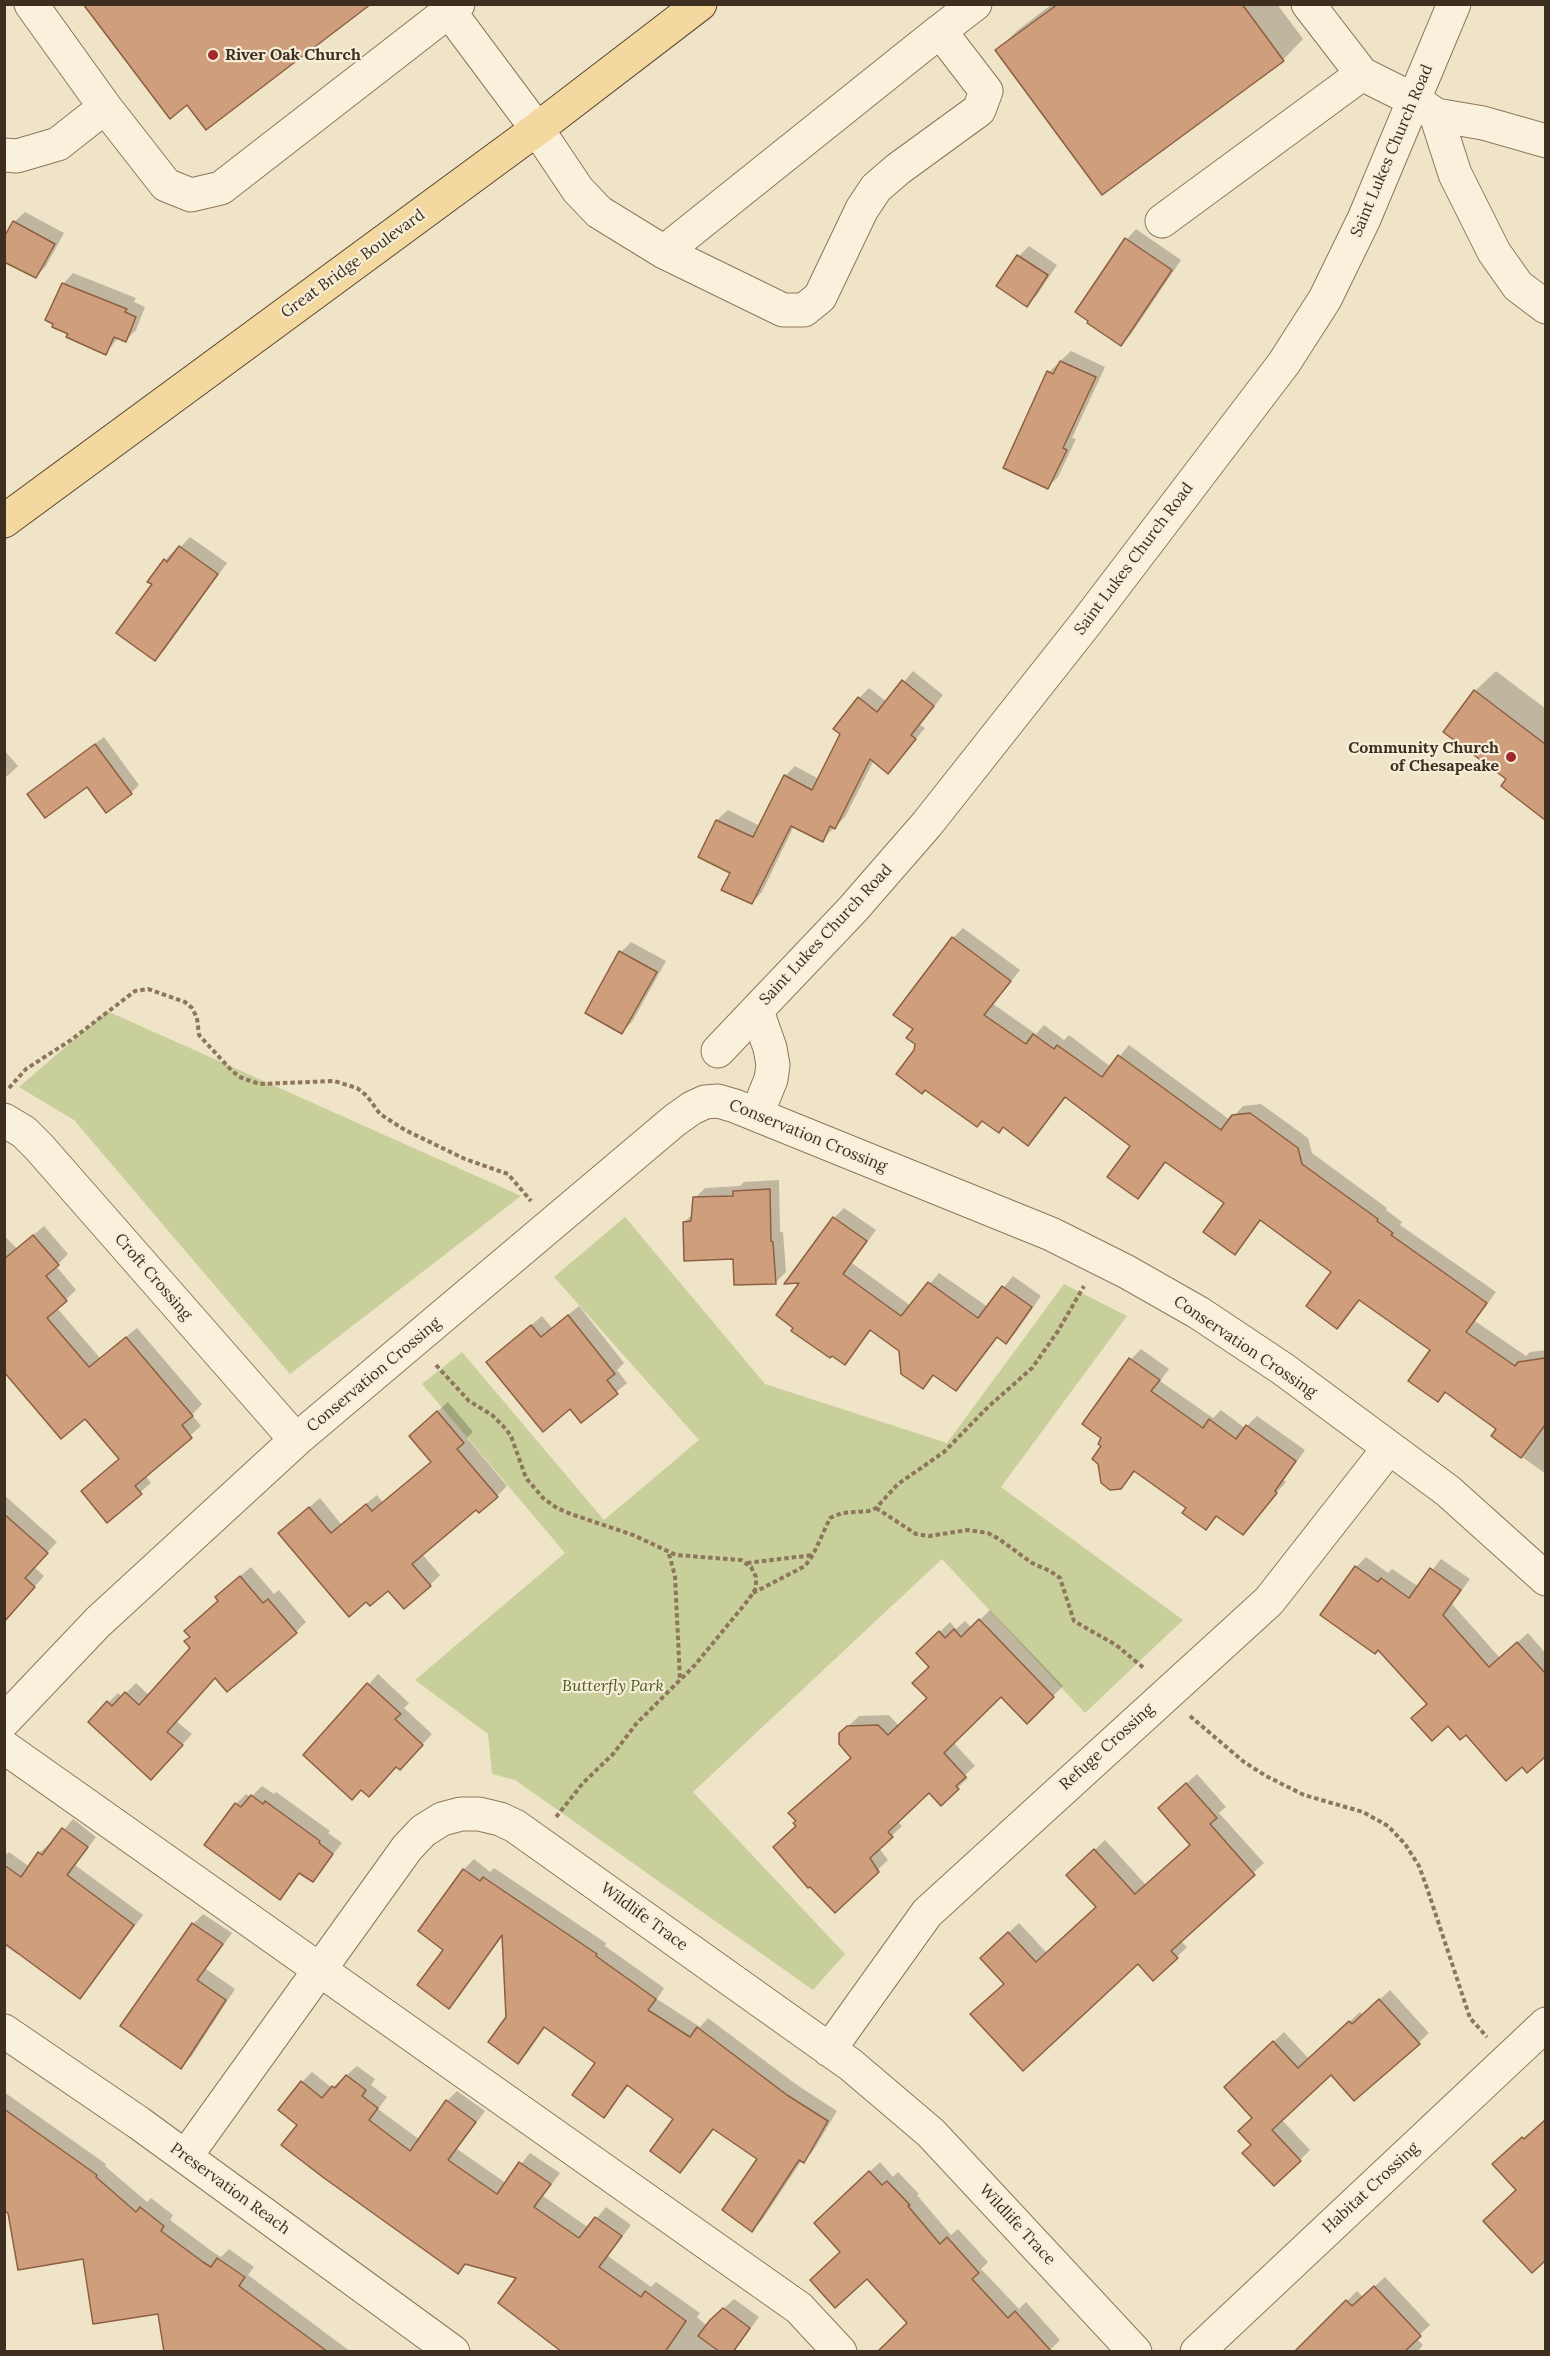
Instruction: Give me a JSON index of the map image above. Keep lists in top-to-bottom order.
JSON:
{
  "streets": {
    "main road": ["Great Bridge Boulevard"],
    "street": [
      "Saint Lukes Church Road",
      "Conservation Crossing",
      "Croft Crossing",
      "Refuge Crossing",
      "Wildlife Trace",
      "Habitat Crossing",
      "Preservation Reach"
    ]
  },
  "crossings": [
    ["Conservation Crossing", "Croft Crossing"],
    ["Conservation Crossing", "Refuge Crossing"],
    ["Refuge Crossing", "Wildlife Trace"],
    ["Wildlife Trace", "Preservation Reach"]
  ],
  "parks": ["Butterfly Park"],
  "places": ["River Oak Church", "Community Church of Chesapeake"]
}
